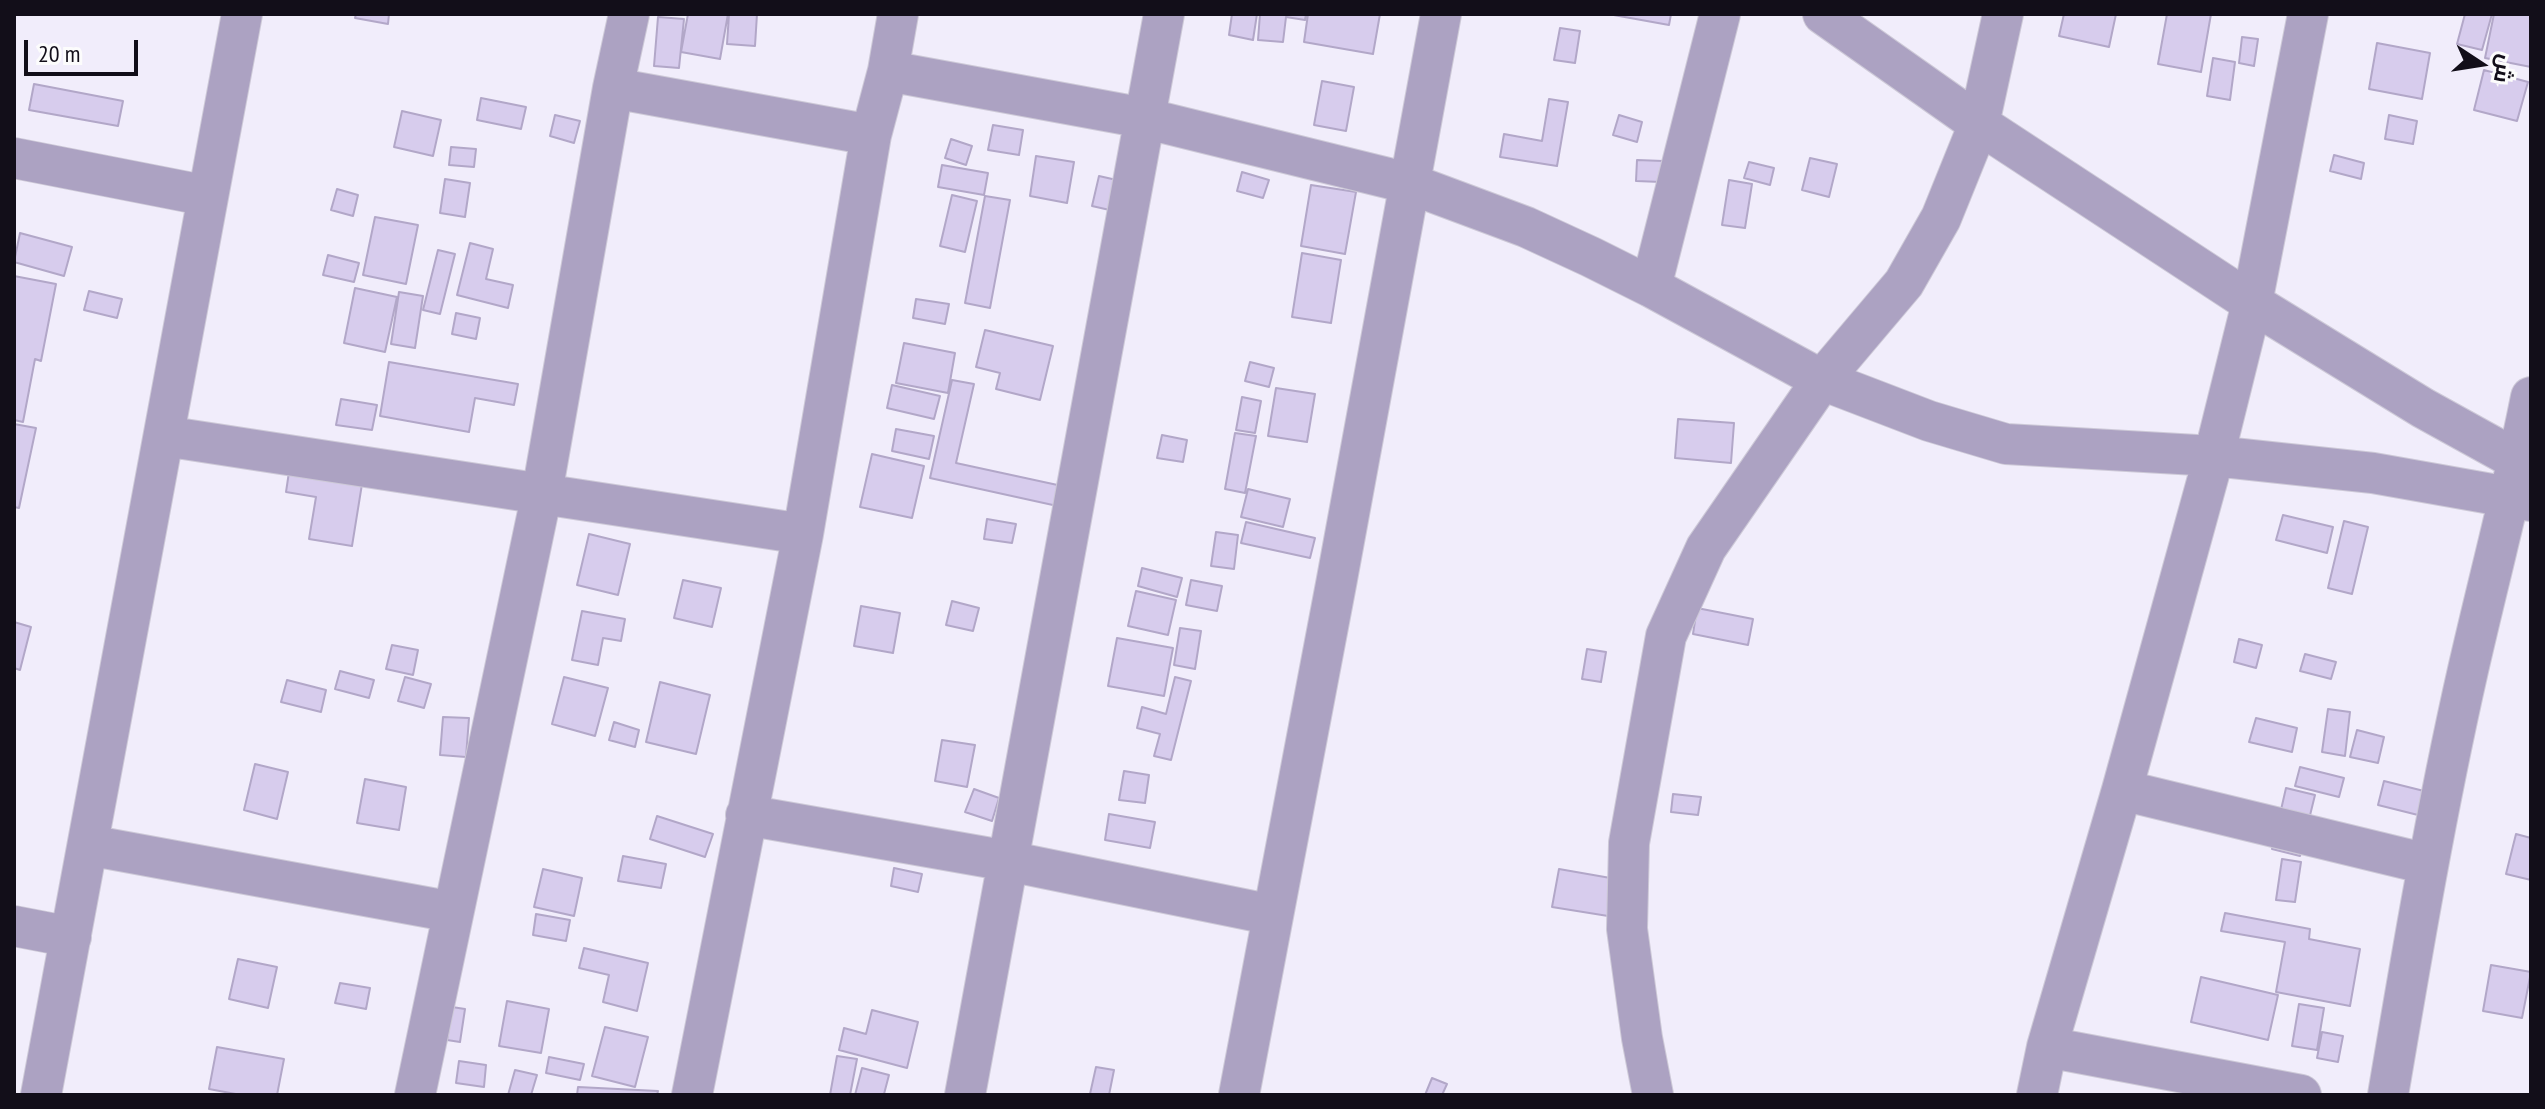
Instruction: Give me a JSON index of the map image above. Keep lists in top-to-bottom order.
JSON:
{
  "scale_bar": "20 m",
  "north": "right"
}
